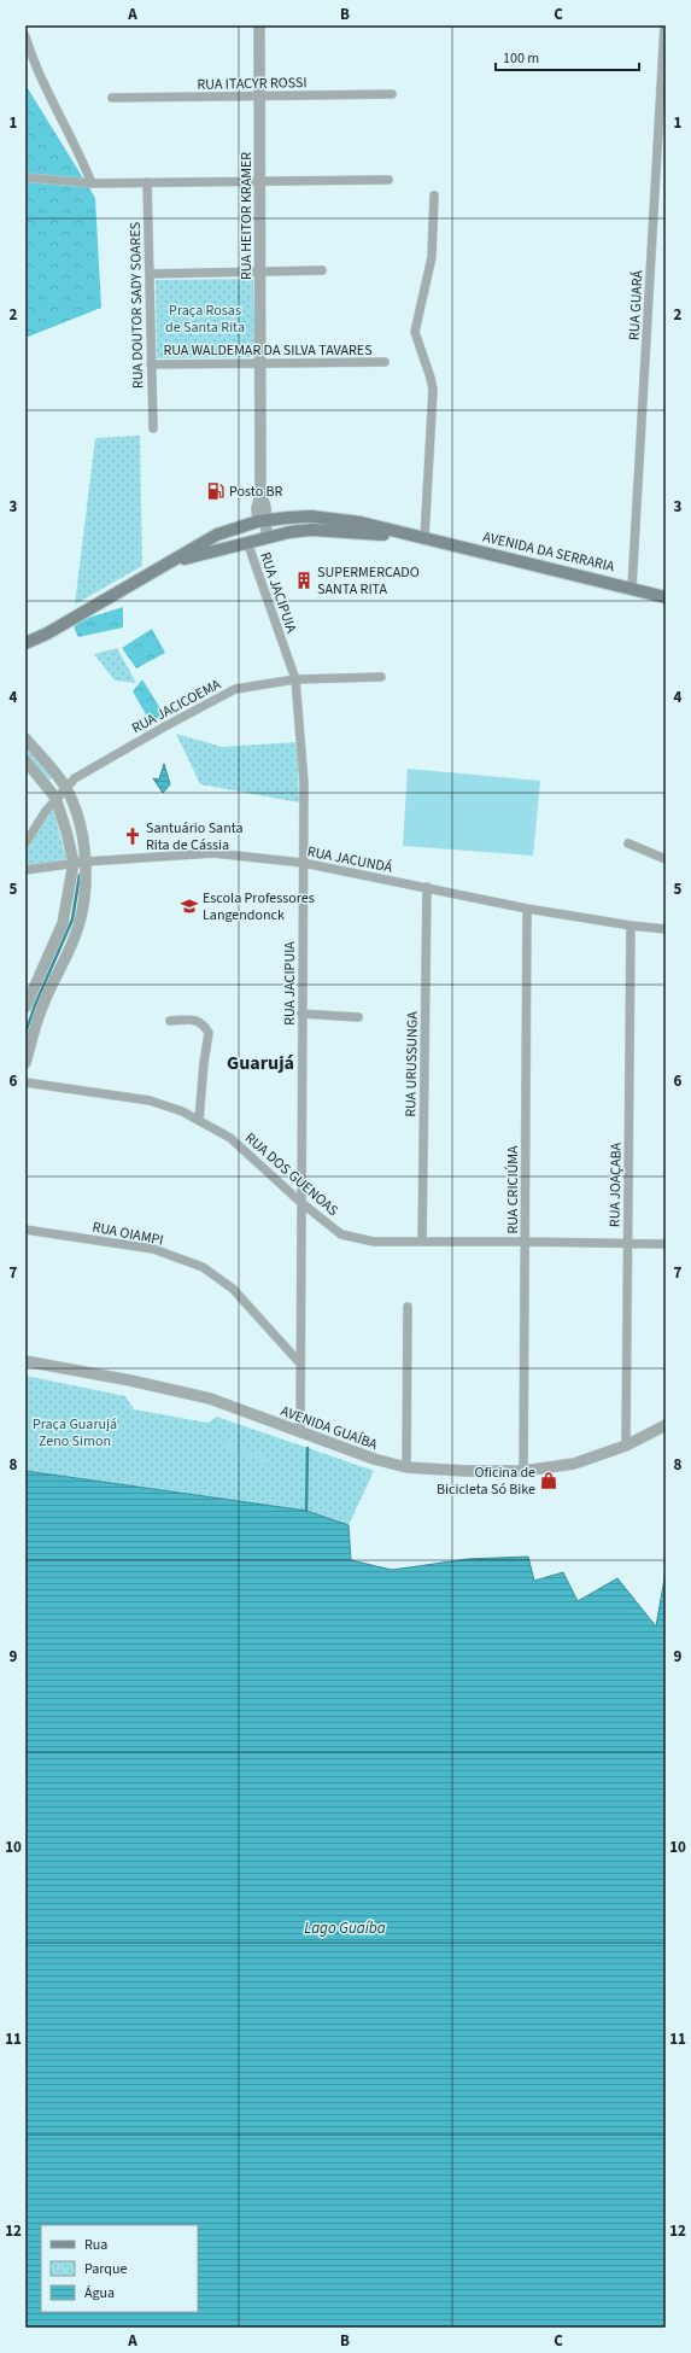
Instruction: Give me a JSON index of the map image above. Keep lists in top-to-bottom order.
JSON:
{
  "streets": {
    "main road": ["AVENIDA DA SERRARIA"],
    "street": [
      "RUA ITACYR ROSSI",
      "RUA HEITOR KRAMER",
      "RUA DOUTOR SADY SOARES",
      "RUA GUARÁ",
      "RUA WALDEMAR DA SILVA TAVARES",
      "RUA JACIPUIA",
      "RUA JACICOEMA",
      "RUA JACUNDÁ",
      "RUA URUSSUNGA",
      "RUA DOS GUENOAS",
      "RUA JOAÇABA",
      "RUA CRICIÚMA",
      "RUA OIAMPI",
      "AVENIDA GUAÍBA"
    ]
  },
  "crossings": [
    ["RUA ITACYR ROSSI", "RUA HEITOR KRAMER"],
    ["RUA HEITOR KRAMER", "RUA WALDEMAR DA SILVA TAVARES"],
    ["RUA HEITOR KRAMER", "AVENIDA DA SERRARIA"],
    ["RUA DOUTOR SADY SOARES", "RUA WALDEMAR DA SILVA TAVARES"],
    ["RUA GUARÁ", "AVENIDA DA SERRARIA"],
    ["AVENIDA DA SERRARIA", "RUA JACIPUIA"],
    ["RUA JACIPUIA", "RUA JACICOEMA"],
    ["RUA JACIPUIA", "RUA JACUNDÁ"],
    ["RUA JACIPUIA", "RUA DOS GUENOAS"],
    ["RUA JACIPUIA", "RUA OIAMPI"],
    ["RUA JACIPUIA", "AVENIDA GUAÍBA"],
    ["RUA JACUNDÁ", "RUA URUSSUNGA"],
    ["RUA JACUNDÁ", "RUA JOAÇABA"],
    ["RUA JACUNDÁ", "RUA CRICIÚMA"],
    ["RUA URUSSUNGA", "RUA DOS GUENOAS"],
    ["RUA DOS GUENOAS", "RUA JOAÇABA"],
    ["RUA DOS GUENOAS", "RUA CRICIÚMA"],
    ["RUA JOAÇABA", "AVENIDA GUAÍBA"],
    ["RUA CRICIÚMA", "AVENIDA GUAÍBA"]
  ],
  "districts": ["Guarujá"],
  "water": ["Lago Guaíba"],
  "parks": ["Praça Rosas de Santa Rita", "Praça Guarujá Zeno Simon"],
  "places": {
    "fuel station": ["Posto BR"],
    "building": ["SUPERMERCADO SANTA RITA"],
    "church": ["Santuário Santa Rita de Cássia"],
    "school or university": ["Escola Professores Langendonck"],
    "shop": ["Oficina de Bicicleta Só Bike"]
  },
  "legend": ["Rua", "Parque", "Água"],
  "scale_bar": "100 m",
  "grid": {
    "columns": ["A", "B", "C"],
    "rows": [
      "1",
      "2",
      "3",
      "4",
      "5",
      "6",
      "7",
      "8",
      "9",
      "10",
      "11",
      "12"
    ]
  }
}
